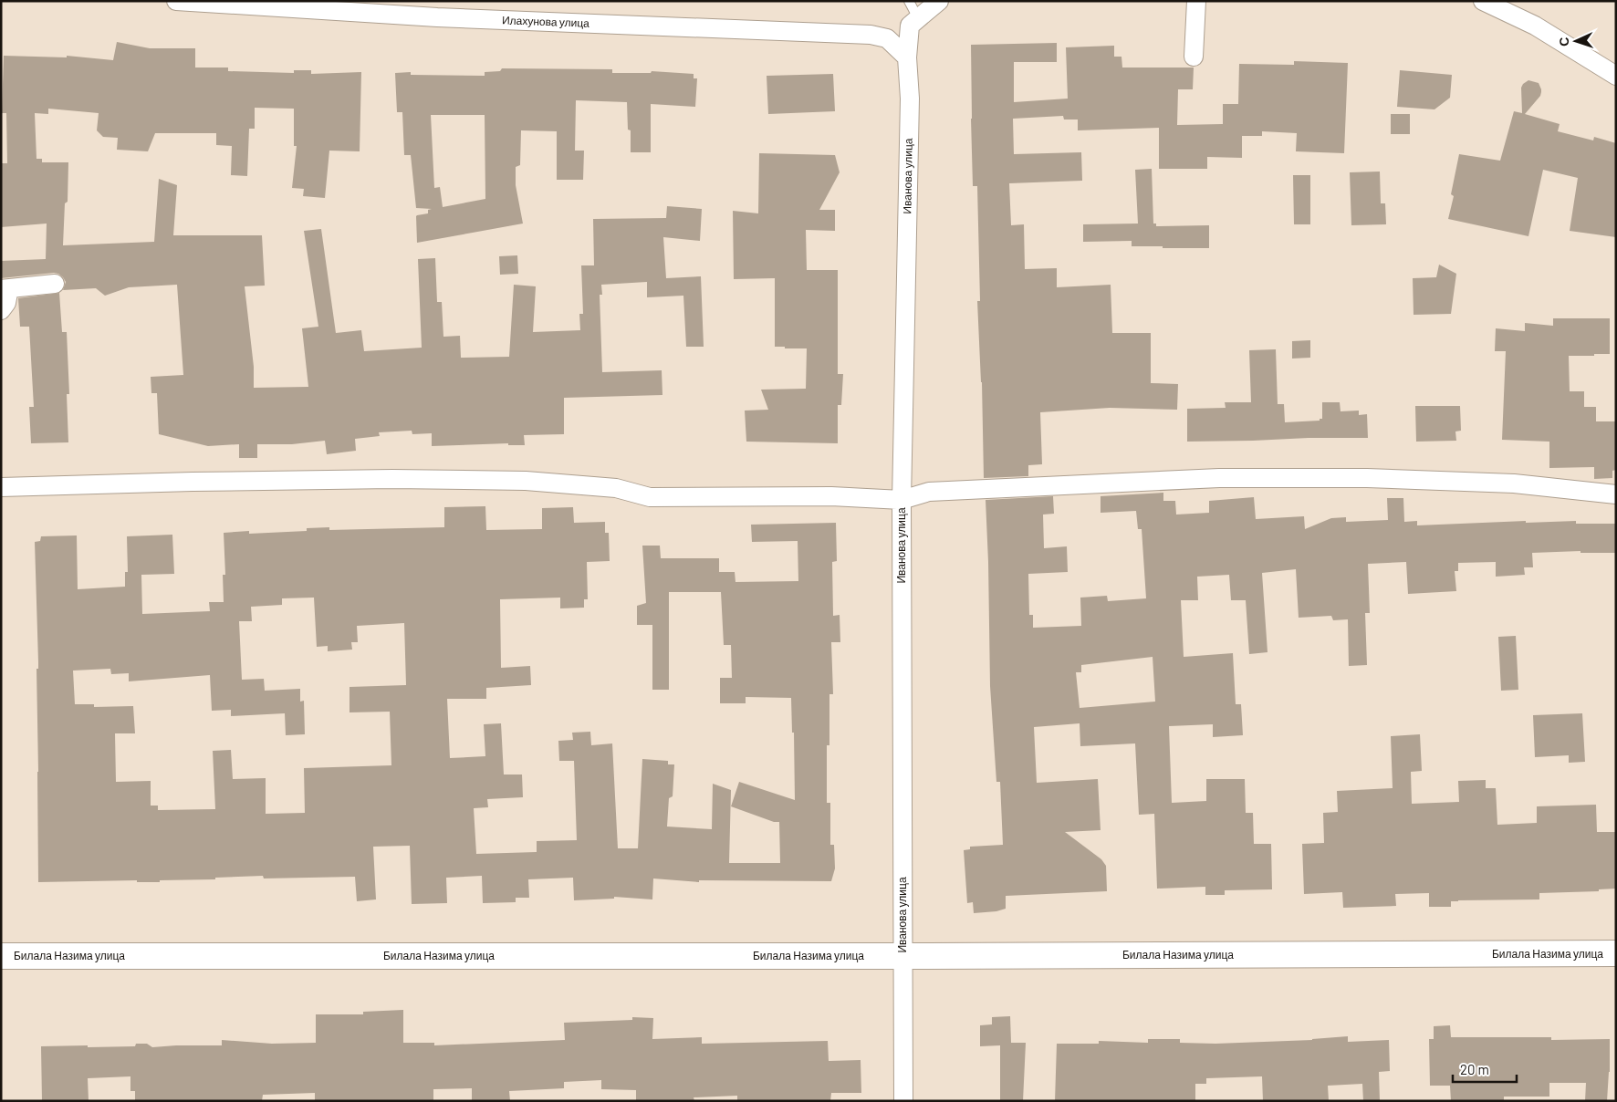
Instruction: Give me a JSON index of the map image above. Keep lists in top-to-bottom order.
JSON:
{
  "streets": {
    "street": ["Илахунова улица", "Иванова улица", "Билала Назима улица"]
  },
  "crossings": [
    ["Илахунова улица", "Иванова улица"],
    ["Иванова улица", "Билала Назима улица"]
  ],
  "scale_bar": "20 m",
  "north": "left"
}
